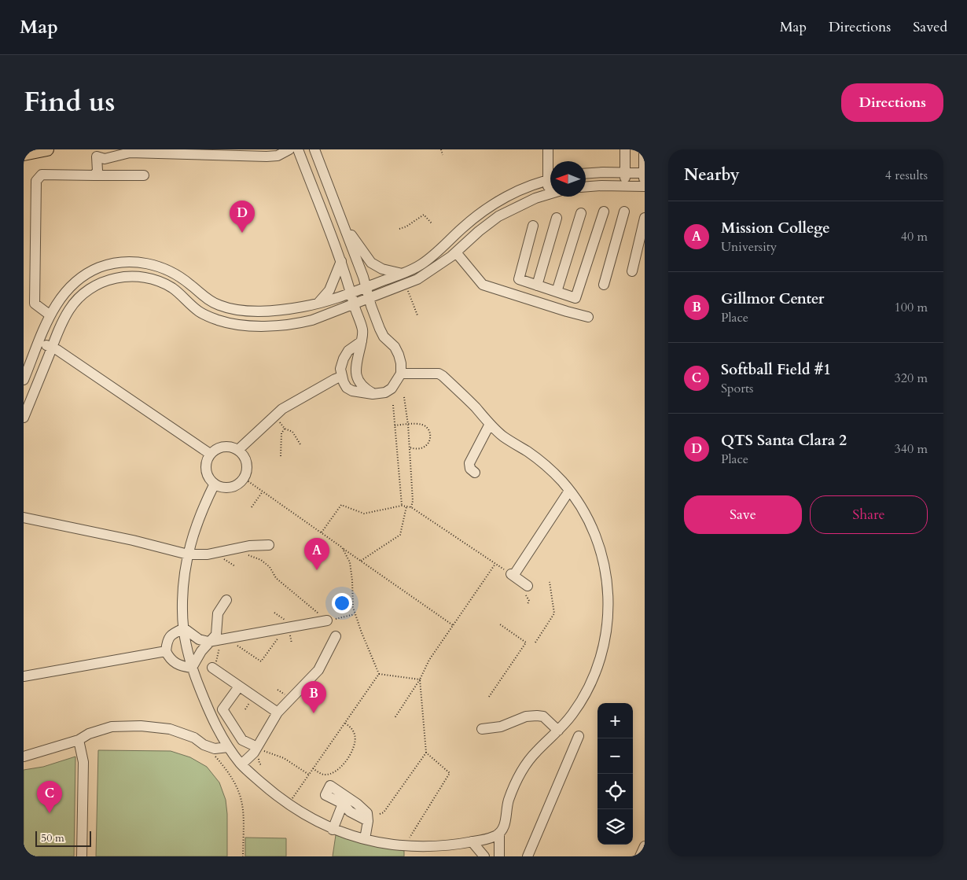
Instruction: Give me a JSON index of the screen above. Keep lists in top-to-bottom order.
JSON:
{
  "scale_bar": "50 m",
  "north": "left",
  "page": {
    "header": "Map",
    "nav": ["Map", "Directions", "Saved"],
    "title": "Find us",
    "buttons": [
      "Directions",
      ["Save", "Share"]
    ],
    "heading": ["Nearby", "4 results"],
    "pins": [
      "D",
      "A",
      "B",
      "C"
    ],
    "list": [
      {
        "mark": "A",
        "name": "Mission College",
        "note": "University",
        "value": "40 m"
      },
      {
        "mark": "B",
        "name": "Gillmor Center",
        "note": "Place",
        "value": "100 m"
      },
      {
        "mark": "C",
        "name": "Softball Field #1",
        "note": "Sports",
        "value": "320 m"
      },
      {
        "mark": "D",
        "name": "QTS Santa Clara 2",
        "note": "Place",
        "value": "340 m"
      }
    ],
    "map_buttons": ["+", "−"],
    "scale": "50 m"
  }
}
